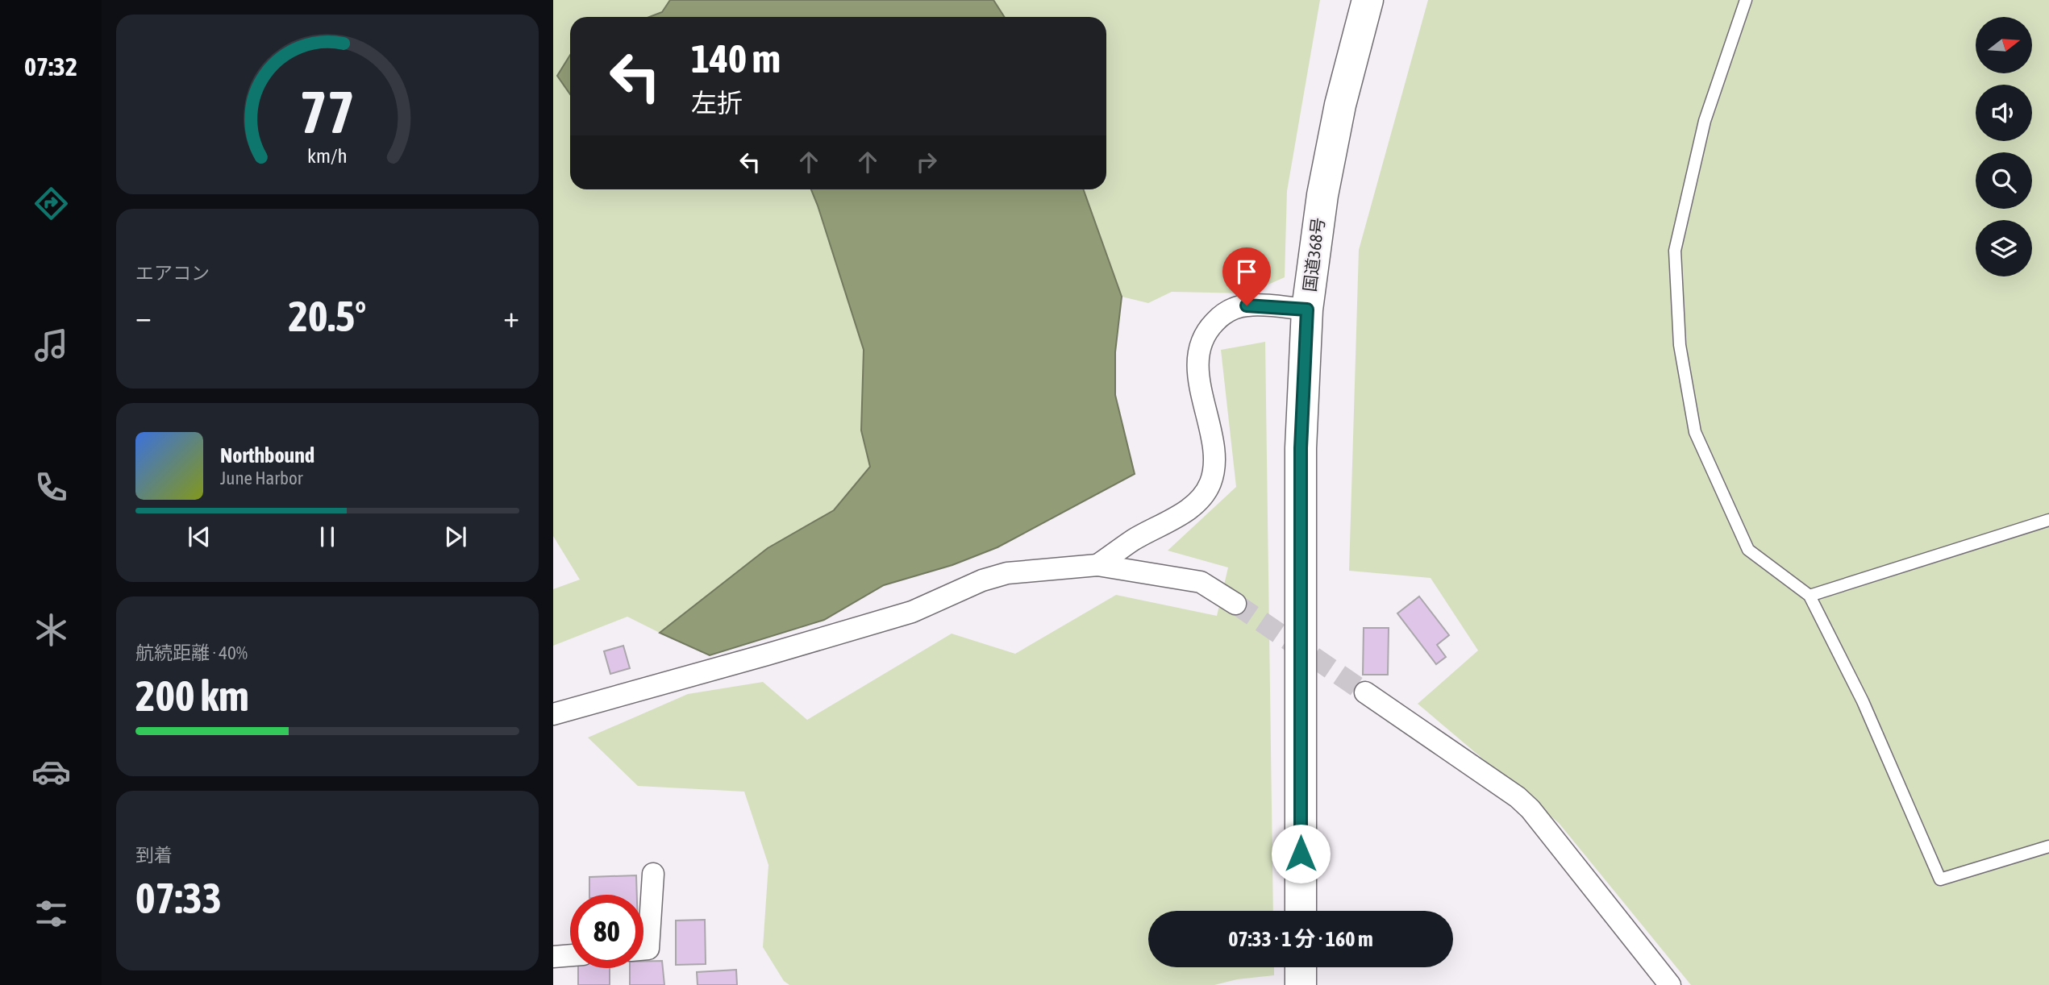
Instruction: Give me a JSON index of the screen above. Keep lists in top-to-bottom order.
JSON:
{
  "streets": {
    "highway": ["国道368号"]
  },
  "north": "right",
  "page": {
    "tabs": "07:32",
    "turn": ["140 m", "左折"],
    "tile": [
      "エアコン",
      ["航続距離 · 40%", "200 km"],
      ["到着", "07:33"]
    ],
    "heat": ["−", "20.5°", "+"],
    "song": ["Northbound", "June Harbor"],
    "limit": "80",
    "trip": "07:33 · 1 分 · 160 m",
    "gauge": ["77", "km/h"]
  }
}
